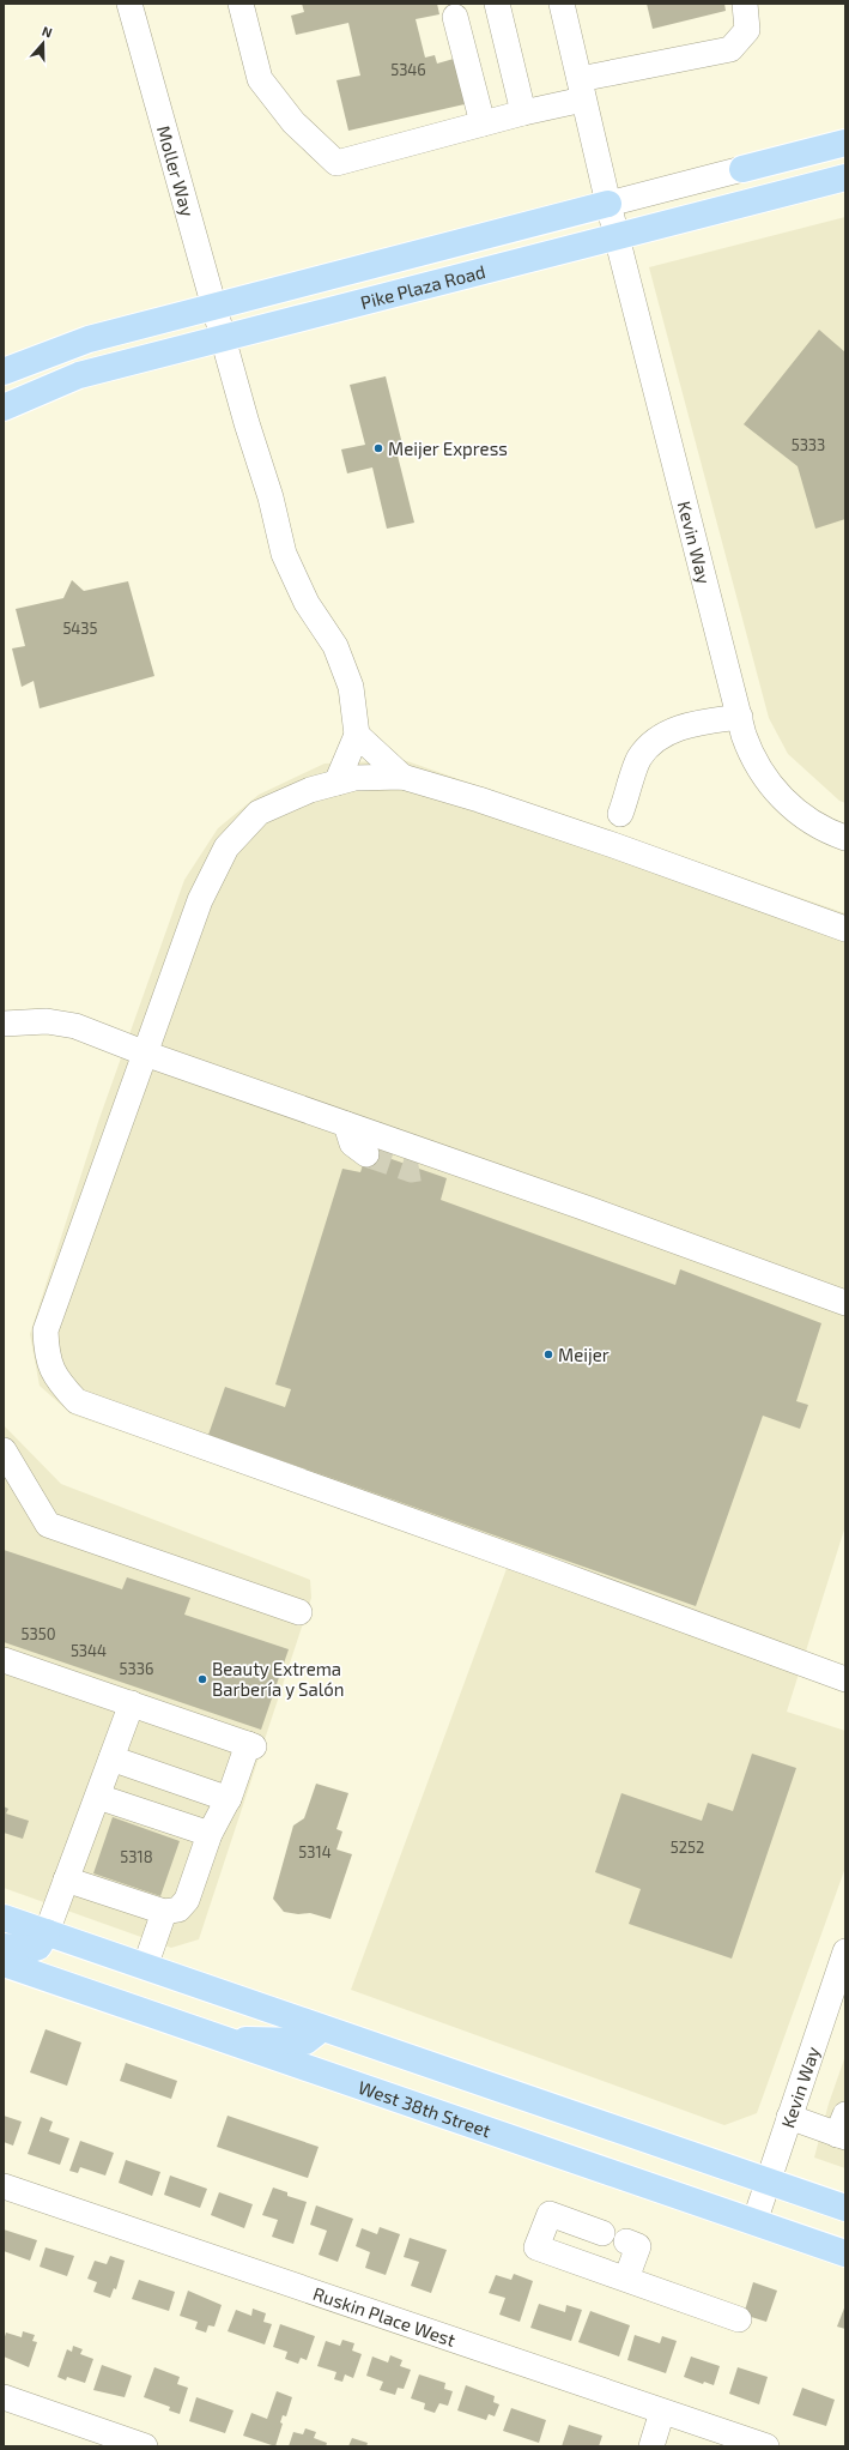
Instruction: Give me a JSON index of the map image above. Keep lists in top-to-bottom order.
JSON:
{
  "streets": {
    "main road": ["Pike Plaza Road", "West 38th Street"],
    "street": ["Moller Way", "Kevin Way", "Ruskin Place West"]
  },
  "crossings": [
    ["Moller Way", "Pike Plaza Road"],
    ["Pike Plaza Road", "Kevin Way"],
    ["Kevin Way", "West 38th Street"]
  ],
  "places": ["Meijer Express", "Meijer", "Beauty Extrema Barbería y Salón"],
  "house_numbers": [
    "5346",
    "5333",
    "5435",
    "5350",
    "5344",
    "5336",
    "5252",
    "5314",
    "5318"
  ],
  "north": "top"
}
